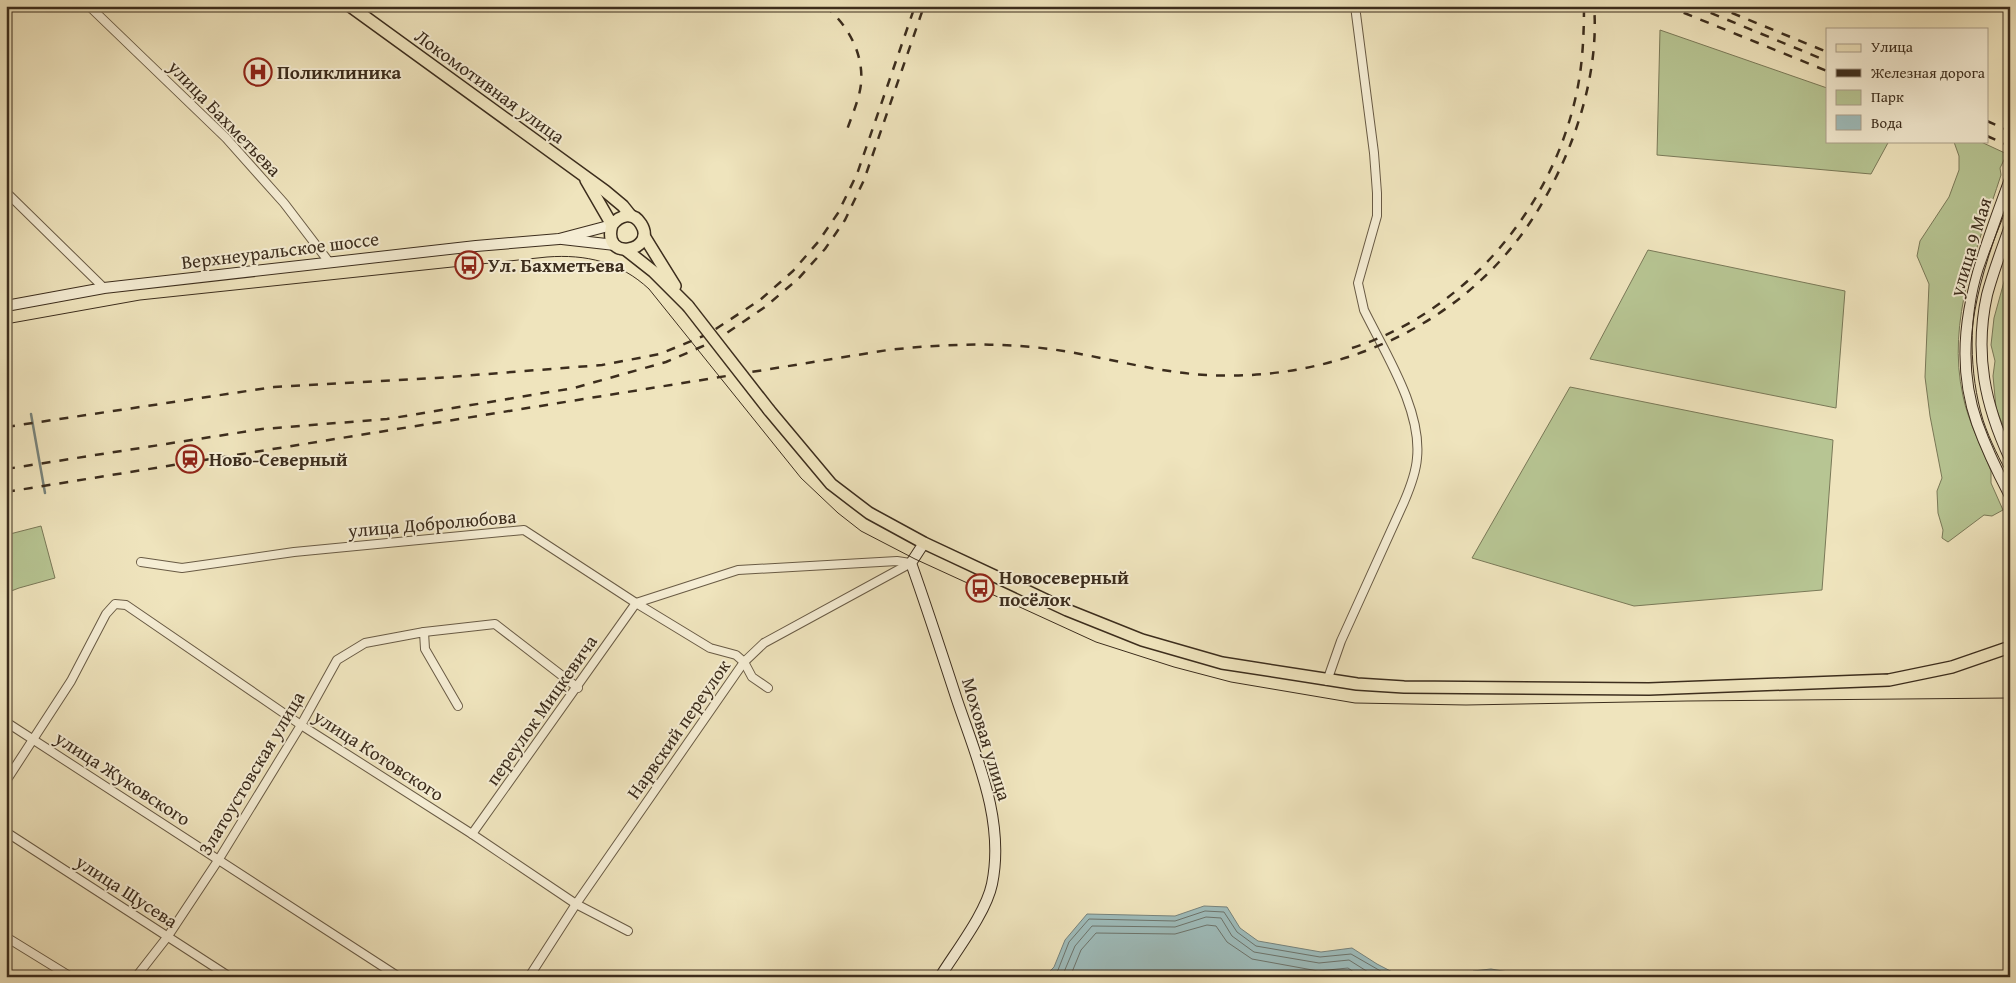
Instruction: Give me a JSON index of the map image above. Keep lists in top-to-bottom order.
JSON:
{
  "streets": {
    "main road": [
      "Локомотивная улица",
      "улица 9 Мая",
      "Верхнеуральское шоссе",
      "Моховая улица"
    ],
    "street": [
      "улица Бахметьева",
      "улица Добролюбова",
      "переулок Мицкевича",
      "Нарвский переулок",
      "улица Котовского",
      "Златоустовская улица",
      "улица Жуковского",
      "улица Щусева"
    ]
  },
  "crossings": [
    ["улица Бахметьева", "Верхнеуральское шоссе"],
    ["улица Добролюбова", "переулок Мицкевича"],
    ["улица Добролюбова", "Нарвский переулок"],
    ["переулок Мицкевича", "улица Котовского"],
    ["переулок Мицкевича", "Златоустовская улица"],
    ["Нарвский переулок", "Моховая улица"],
    ["Нарвский переулок", "улица Котовского"],
    ["улица Котовского", "Златоустовская улица"],
    ["улица Котовского", "улица Жуковского"],
    ["Златоустовская улица", "улица Жуковского"],
    ["Златоустовская улица", "улица Щусева"]
  ],
  "places": {
    "hospital": ["Поликлиника"],
    "bus stop": ["Ул. Бахметьева", "Новосеверный посёлок"],
    "station": ["Ново-Северный"]
  },
  "legend": [
    "Улица",
    "Железная дорога",
    "Парк",
    "Вода"
  ]
}
